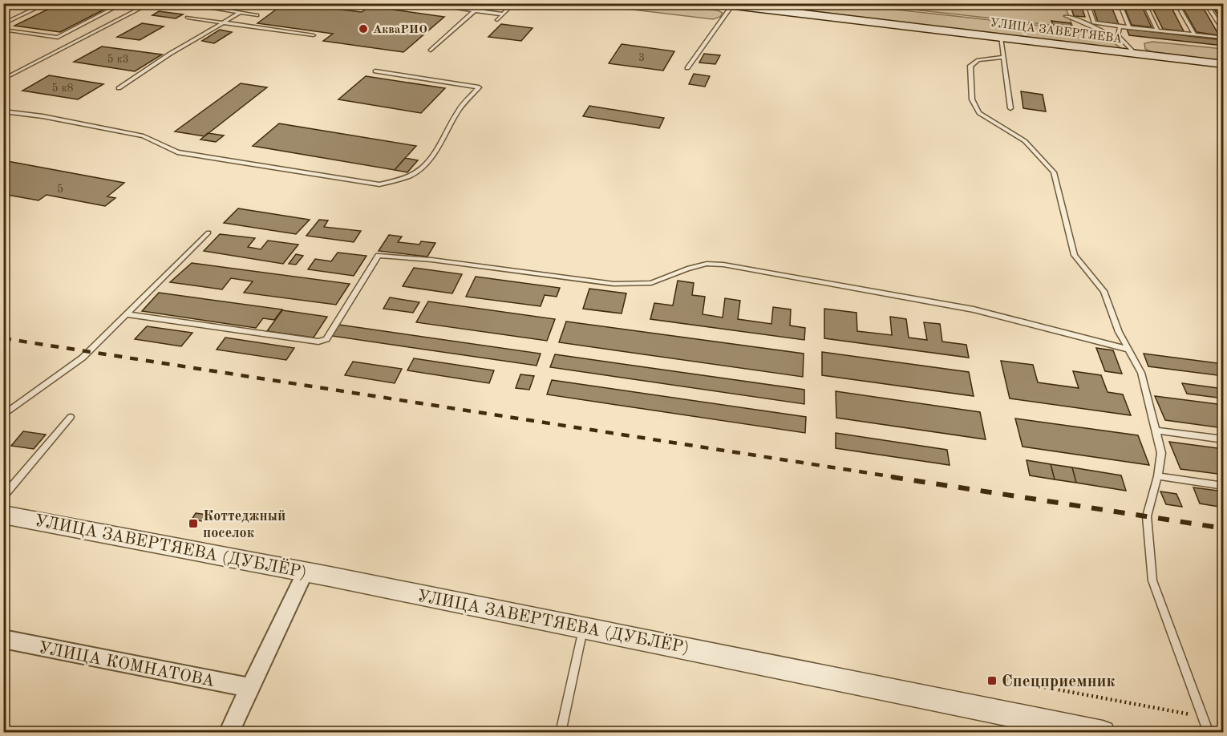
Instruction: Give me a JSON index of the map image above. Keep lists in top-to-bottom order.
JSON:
{
  "streets": {
    "main road": ["УЛИЦА ЗАВЕРТЯЕВА"],
    "street": ["УЛИЦА ЗАВЕРТЯЕВА (ДУБЛЁР)", "УЛИЦА КОМНАТОВА"]
  },
  "places": {
    "other": ["АкваРИО"],
    "transit": ["Коттеджный поселок", "Спецприемник"]
  },
  "house_numbers": [
    "3",
    "5 к3",
    "5 к8",
    "5"
  ]
}
